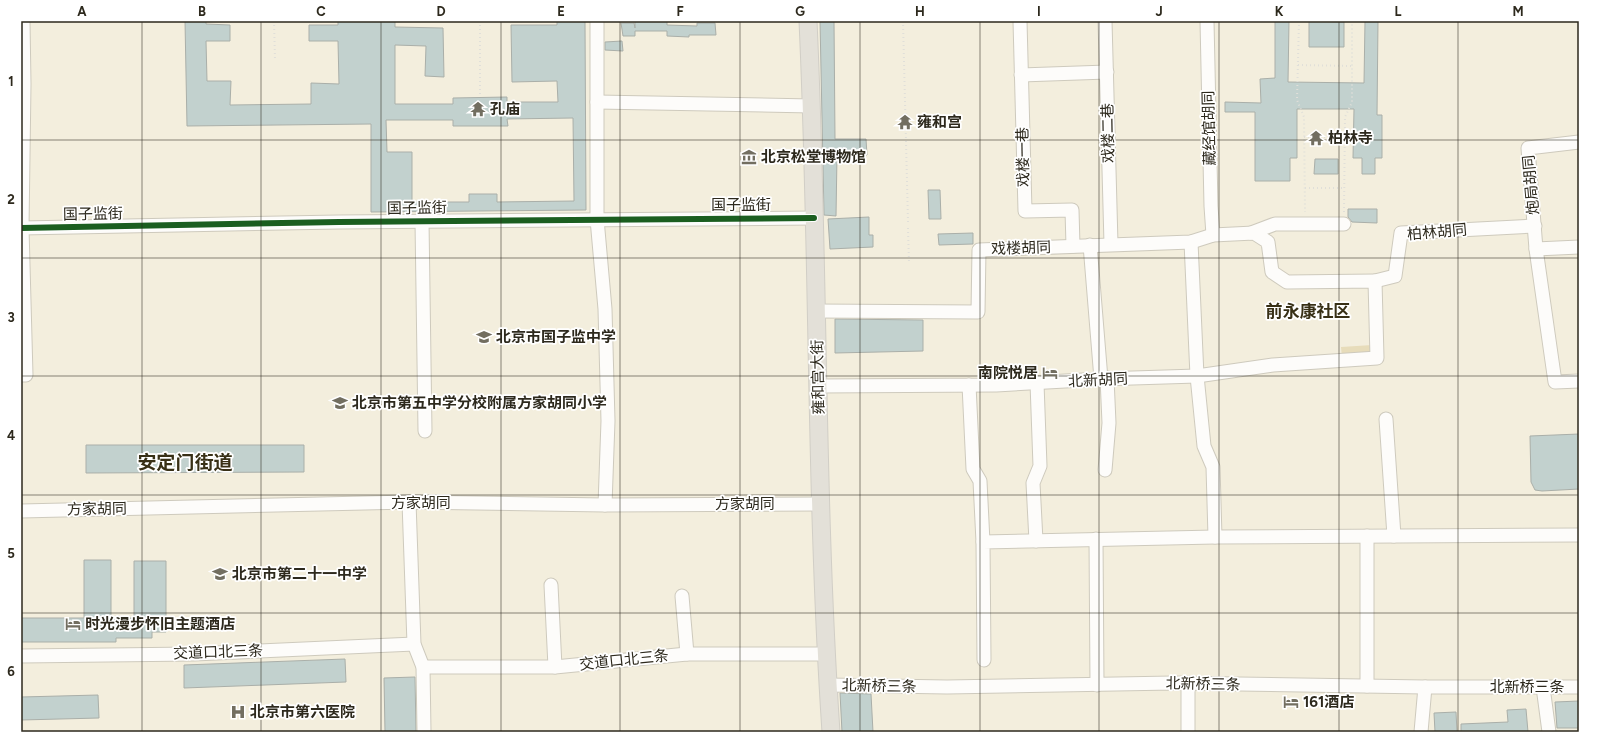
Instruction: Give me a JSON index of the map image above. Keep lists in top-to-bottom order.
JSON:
{
  "streets": {
    "main road": ["雍和宫大街"],
    "street": [
      "藏经馆胡同",
      "戏楼二巷",
      "戏楼一巷",
      "炮局胡同",
      "国子监街",
      "柏林胡同",
      "戏楼胡同",
      "北新胡同",
      "方家胡同",
      "交道口北三条",
      "北新桥三条"
    ]
  },
  "crossings": [
    ["藏经馆胡同", "戏楼胡同"],
    ["戏楼二巷", "戏楼胡同"],
    ["戏楼一巷", "戏楼胡同"],
    ["炮局胡同", "柏林胡同"],
    ["国子监街", "雍和宫大街"],
    ["柏林胡同", "北新胡同"],
    ["戏楼胡同", "雍和宫大街"],
    ["雍和宫大街", "北新胡同"],
    ["雍和宫大街", "方家胡同"],
    ["雍和宫大街", "交道口北三条"],
    ["雍和宫大街", "北新桥三条"]
  ],
  "districts": ["前永康社区", "安定门街道"],
  "places": {
    "temple": ["孔庙", "雍和宫", "柏林寺"],
    "museum": ["北京松堂博物馆"],
    "school or university": ["北京市国子监中学", "北京市第五中学分校附属方家胡同小学", "北京市第二十一中学"],
    "hotel": ["南院悦居", "时光漫步怀旧主题酒店", "161酒店"],
    "hospital": ["北京市第六医院"]
  },
  "grid": {
    "columns": [
      "A",
      "B",
      "C",
      "D",
      "E",
      "F",
      "G",
      "H",
      "I",
      "J",
      "K",
      "L",
      "M"
    ],
    "rows": [
      "1",
      "2",
      "3",
      "4",
      "5",
      "6"
    ]
  }
}
